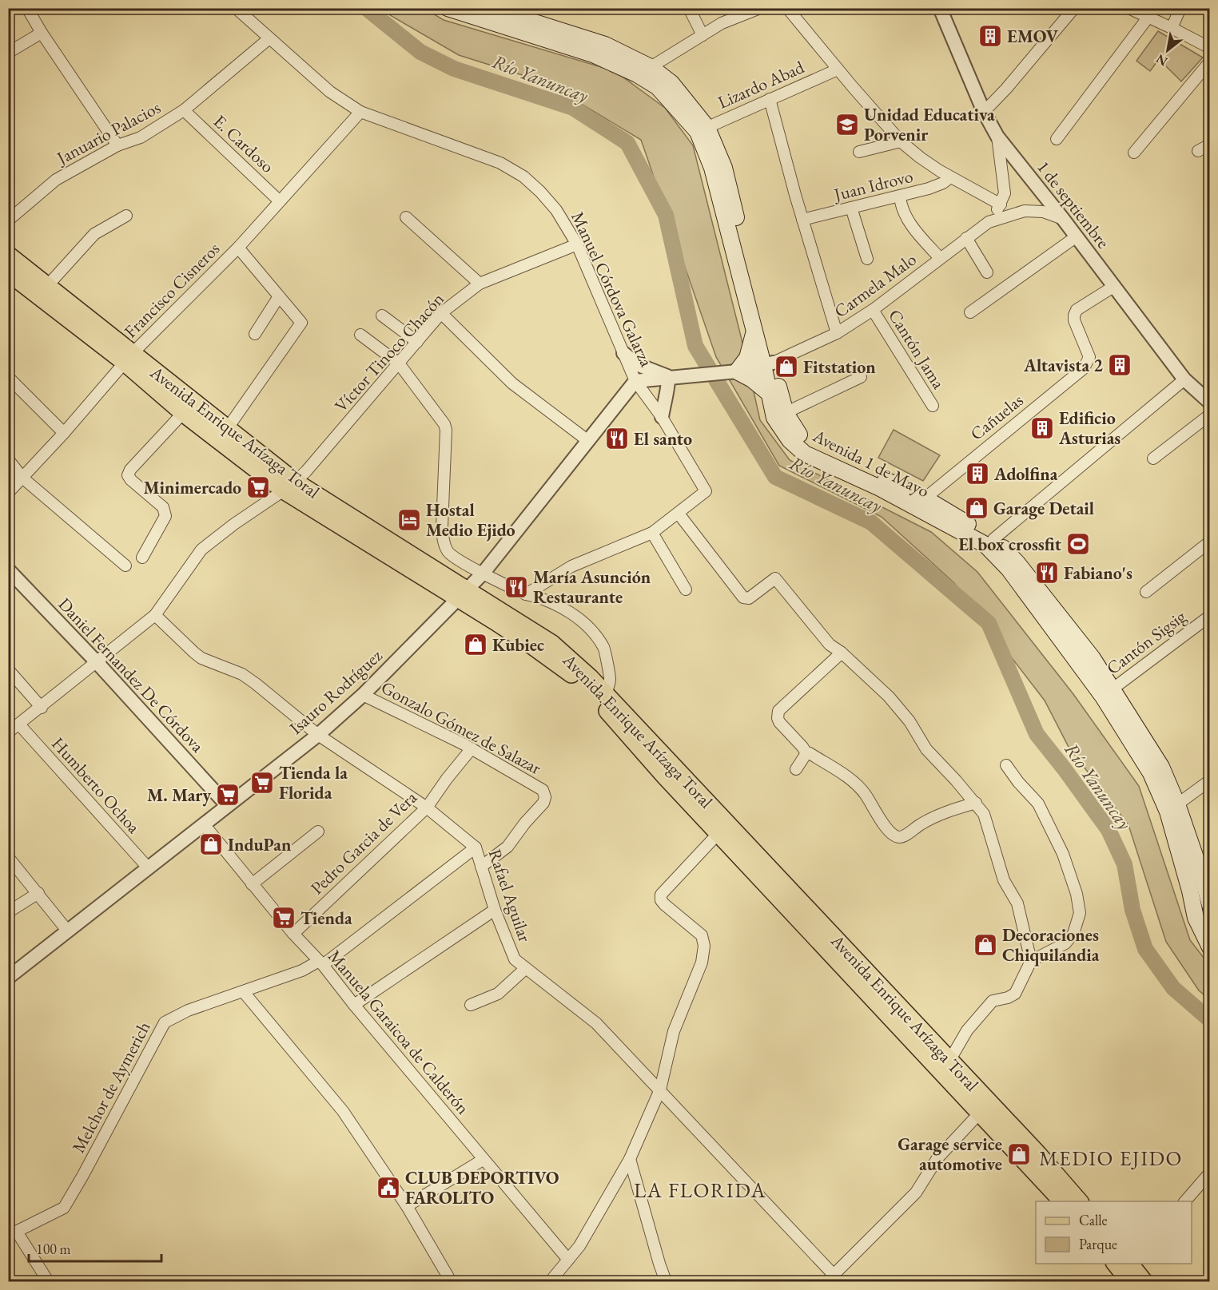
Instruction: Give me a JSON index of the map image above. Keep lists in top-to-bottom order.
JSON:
{
  "streets": {
    "main road": ["Avenida Enrique Arízaga Toral", "Avenida 1 de Mayo"],
    "street": [
      "Lizardo Abad",
      "Januario Palacios",
      "E. Cardoso",
      "Juan Idrovo",
      "1 de septiembre",
      "Carmela Malo",
      "Manuel Córdova Galarza",
      "Francisco Cisneros",
      "Cantón Jama",
      "Víctor Tinoco Chacón",
      "Cañuelas",
      "Cantón Sigsig",
      "Daniel Fernandez De Córdova",
      "Isauro Rodríguez",
      "Gonzalo Gómez de Salazar",
      "Humberto Ochoa",
      "Pedro Garcia de Vera",
      "Rafael Aguilar",
      "Manuela Garaicoa de Calderón",
      "Melchor de Aymerich"
    ]
  },
  "crossings": [
    ["Lizardo Abad", "Avenida 1 de Mayo"],
    ["Januario Palacios", "E. Cardoso"],
    ["Januario Palacios", "Manuel Córdova Galarza"],
    ["E. Cardoso", "Francisco Cisneros"],
    ["1 de septiembre", "Carmela Malo"],
    ["1 de septiembre", "Cañuelas"],
    ["Carmela Malo", "Cantón Jama"],
    ["Carmela Malo", "Avenida 1 de Mayo"],
    ["Manuel Córdova Galarza", "Francisco Cisneros"],
    ["Manuel Córdova Galarza", "Víctor Tinoco Chacón"],
    ["Manuel Córdova Galarza", "Isauro Rodríguez"],
    ["Francisco Cisneros", "Avenida Enrique Arízaga Toral"],
    ["Víctor Tinoco Chacón", "Avenida Enrique Arízaga Toral"],
    ["Víctor Tinoco Chacón", "Daniel Fernandez De Córdova"],
    ["Víctor Tinoco Chacón", "Humberto Ochoa"],
    ["Víctor Tinoco Chacón", "Rafael Aguilar"],
    ["Cañuelas", "Avenida 1 de Mayo"],
    ["Avenida Enrique Arízaga Toral", "Isauro Rodríguez"],
    ["Avenida 1 de Mayo", "Cantón Sigsig"],
    ["Daniel Fernandez De Córdova", "Isauro Rodríguez"],
    ["Isauro Rodríguez", "Gonzalo Gómez de Salazar"],
    ["Isauro Rodríguez", "Humberto Ochoa"],
    ["Isauro Rodríguez", "Rafael Aguilar"],
    ["Isauro Rodríguez", "Manuela Garaicoa de Calderón"],
    ["Gonzalo Gómez de Salazar", "Pedro Garcia de Vera"],
    ["Gonzalo Gómez de Salazar", "Rafael Aguilar"],
    ["Pedro Garcia de Vera", "Rafael Aguilar"],
    ["Pedro Garcia de Vera", "Manuela Garaicoa de Calderón"],
    ["Rafael Aguilar", "Melchor de Aymerich"],
    ["Manuela Garaicoa de Calderón", "Melchor de Aymerich"]
  ],
  "districts": ["MEDIO EJIDO", "LA FLORIDA"],
  "water": ["Río Yanuncay"],
  "places": {
    "building": [
      "EMOV",
      "Altavista 2",
      "Edificio Asturias",
      "Adolfina"
    ],
    "school or university": ["Unidad Educativa Porvenir"],
    "shop": [
      "Fitstation",
      "Garage Detail",
      "Kubiec",
      "InduPan",
      "Decoraciones Chiquilandia",
      "Garage service automotive"
    ],
    "restaurant": ["El santo", "Fabiano's", "María Asunción Restaurante"],
    "supermarket": [
      "Minimercado",
      "Tienda la Florida",
      "M. Mary",
      "Tienda"
    ],
    "hotel": ["Hostal Medio Ejido"],
    "sports": ["El box crossfit"],
    "public building": ["CLUB DEPORTIVO FAROLITO"]
  },
  "legend": ["Calle", "Parque"],
  "scale_bar": "100 m",
  "north": "bottom left"
}
